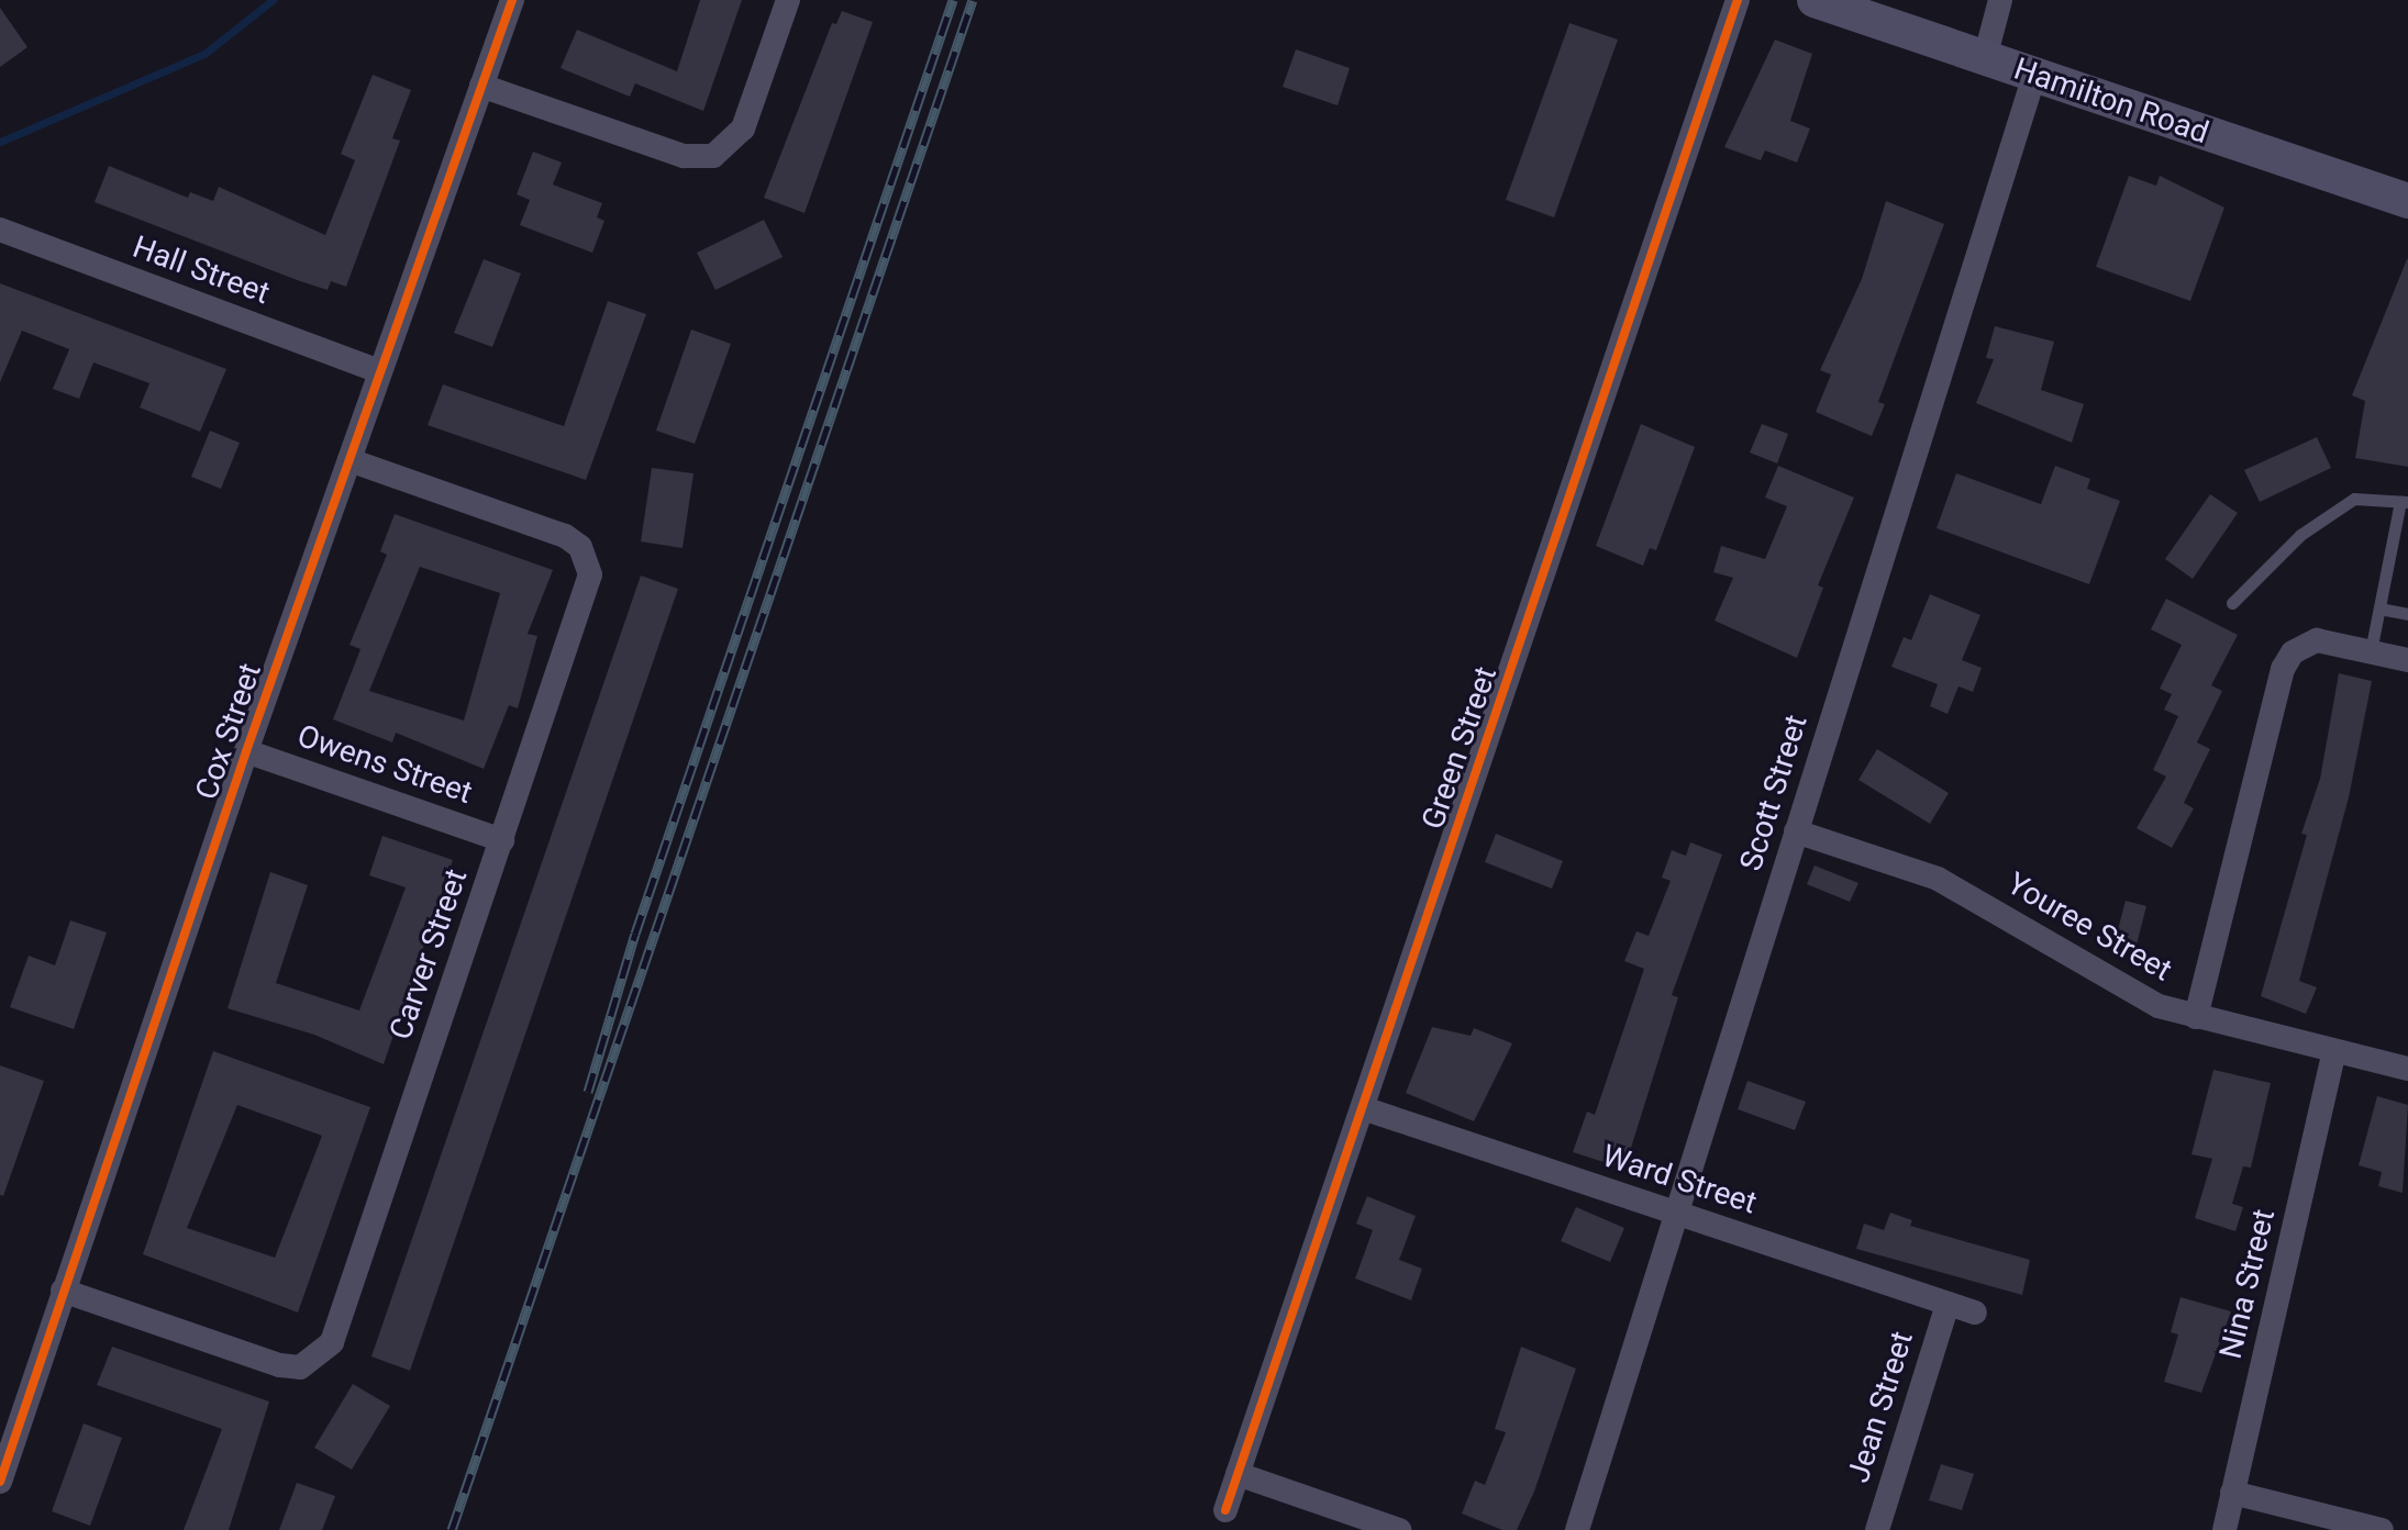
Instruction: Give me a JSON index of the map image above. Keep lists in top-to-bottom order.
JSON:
{
  "streets": {
    "street": [
      "Hamilton Road",
      "Hall Street",
      "Cox Street",
      "Green Street",
      "Owens Street",
      "Scott Street",
      "Youree Street",
      "Carver Street",
      "Ward Street",
      "Nina Street",
      "Jean Street"
    ]
  },
  "crossings": [
    ["Hamilton Road", "Scott Street"],
    ["Hall Street", "Cox Street"],
    ["Cox Street", "Owens Street"],
    ["Cox Street", "Carver Street"],
    ["Green Street", "Ward Street"],
    ["Owens Street", "Carver Street"],
    ["Scott Street", "Youree Street"],
    ["Scott Street", "Ward Street"],
    ["Youree Street", "Nina Street"],
    ["Ward Street", "Jean Street"]
  ]
}
